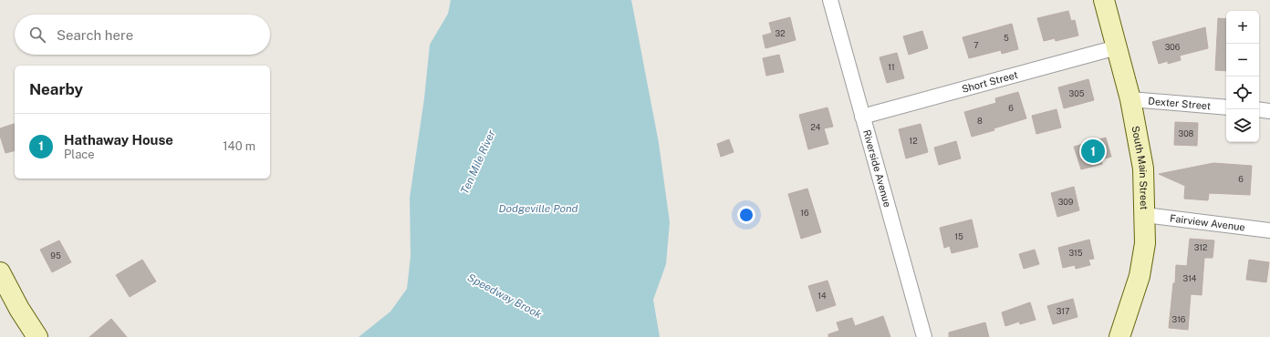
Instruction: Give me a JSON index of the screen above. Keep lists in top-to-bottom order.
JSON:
{
  "streets": {
    "main road": ["South Main Street"],
    "street": [
      "Short Street",
      "Dexter Street",
      "Riverside Avenue",
      "Fairview Avenue"
    ]
  },
  "crossings": [
    ["Short Street", "Riverside Avenue"],
    ["Short Street", "South Main Street"],
    ["Dexter Street", "South Main Street"],
    ["South Main Street", "Fairview Avenue"]
  ],
  "water": ["Ten Mile River", "Dodgeville Pond", "Speedway Brook"],
  "house_numbers": [
    "32",
    "5",
    "7",
    "306",
    "11",
    "305",
    "6",
    "8",
    "24",
    "308",
    "12",
    "6",
    "309",
    "16",
    "15",
    "312",
    "315",
    "95",
    "314",
    "14",
    "317",
    "316"
  ],
  "page": {
    "map_buttons": ["+", "−"],
    "search": "Search here",
    "heading": "Nearby",
    "list": [
      {
        "mark": "1",
        "name": "Hathaway House",
        "note": "Place",
        "value": "140 m"
      }
    ],
    "pins": "1"
  }
}
